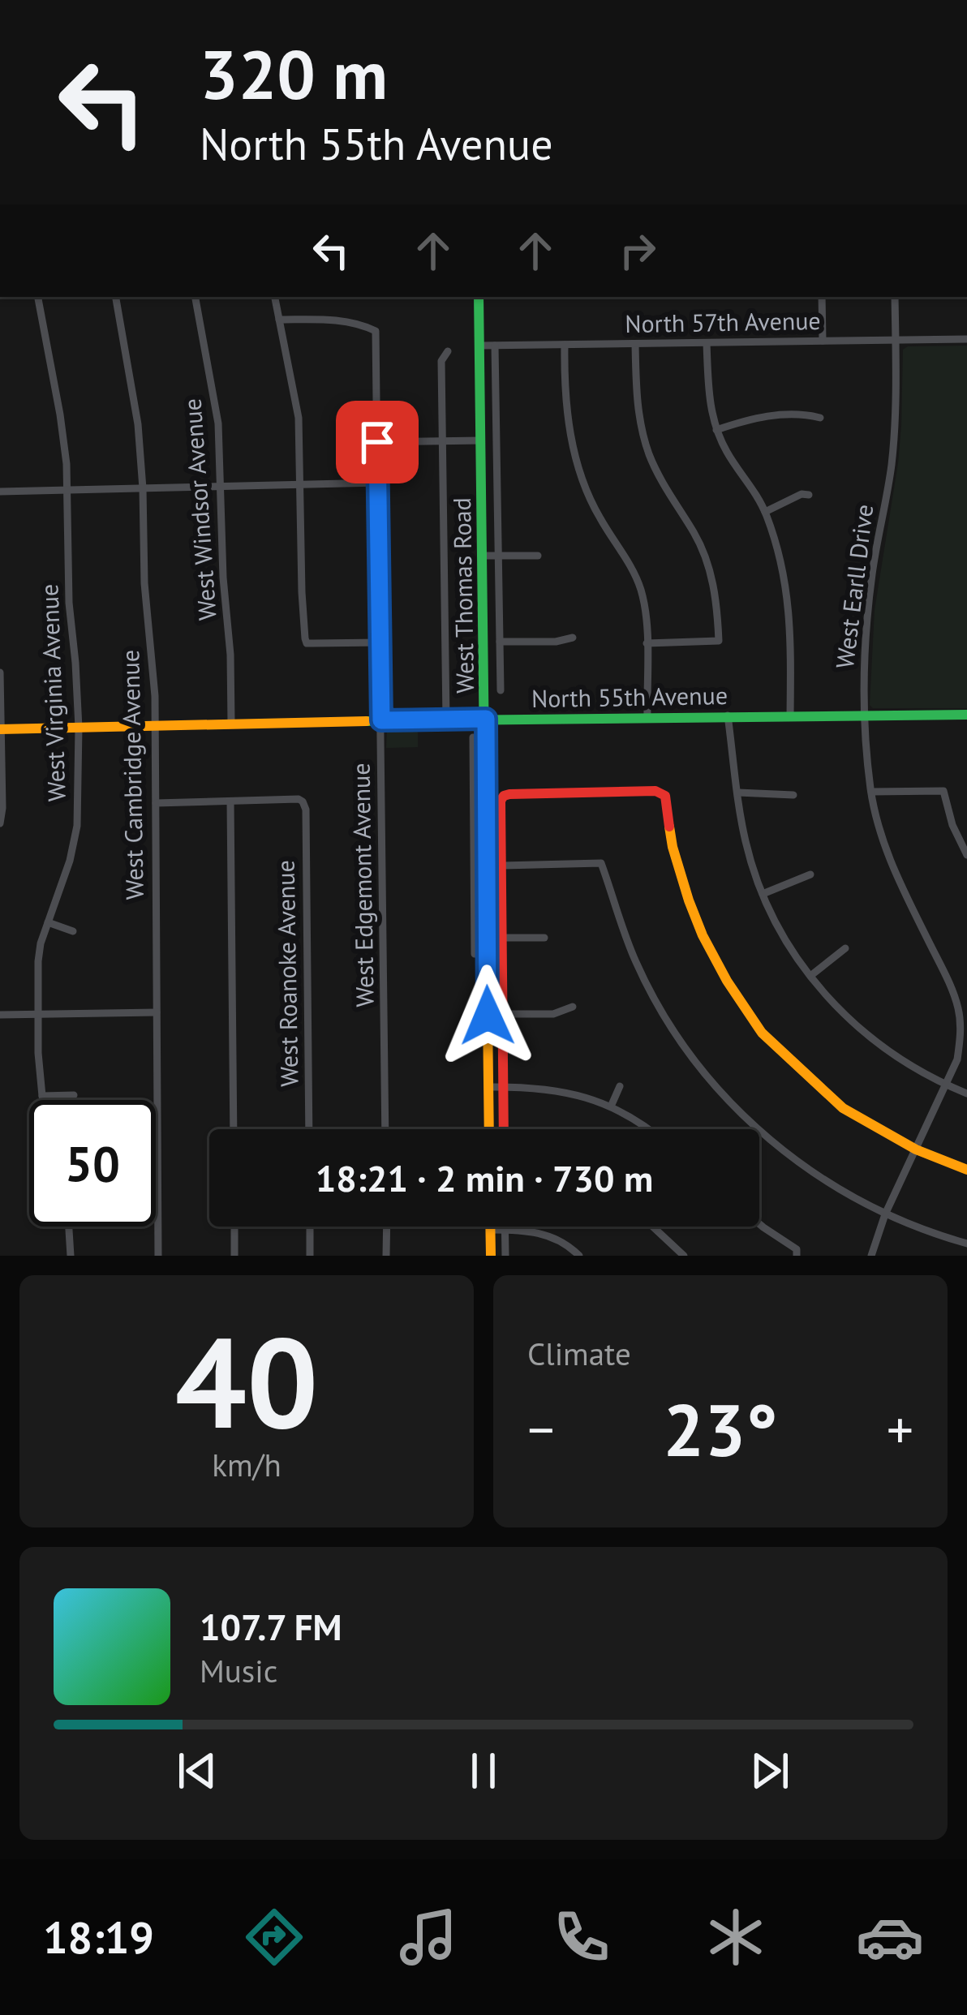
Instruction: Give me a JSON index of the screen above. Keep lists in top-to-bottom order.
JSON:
{
  "streets": {
    "street": [
      "North 57th Avenue",
      "West Windsor Avenue",
      "West Earll Drive",
      "West Thomas Road",
      "West Virginia Avenue",
      "North 55th Avenue",
      "West Cambridge Avenue",
      "West Edgemont Avenue",
      "West Roanoke Avenue"
    ]
  },
  "crossings": [
    ["North 57th Avenue", "West Earll Drive"],
    ["North 57th Avenue", "West Thomas Road"],
    ["West Windsor Avenue", "North 55th Avenue"],
    ["West Earll Drive", "North 55th Avenue"],
    ["West Thomas Road", "North 55th Avenue"],
    ["West Virginia Avenue", "North 55th Avenue"],
    ["North 55th Avenue", "West Cambridge Avenue"],
    ["North 55th Avenue", "West Edgemont Avenue"]
  ],
  "page": {
    "turn": ["320 m", "North 55th Avenue"],
    "limit": "50",
    "trip": "18:21 · 2 min · 730 m",
    "tile": [
      ["40", "km/h"],
      "Climate"
    ],
    "heat": ["−", "23°", "+"],
    "song": ["107.7 FM", "Music"],
    "tabs": "18:19"
  }
}
